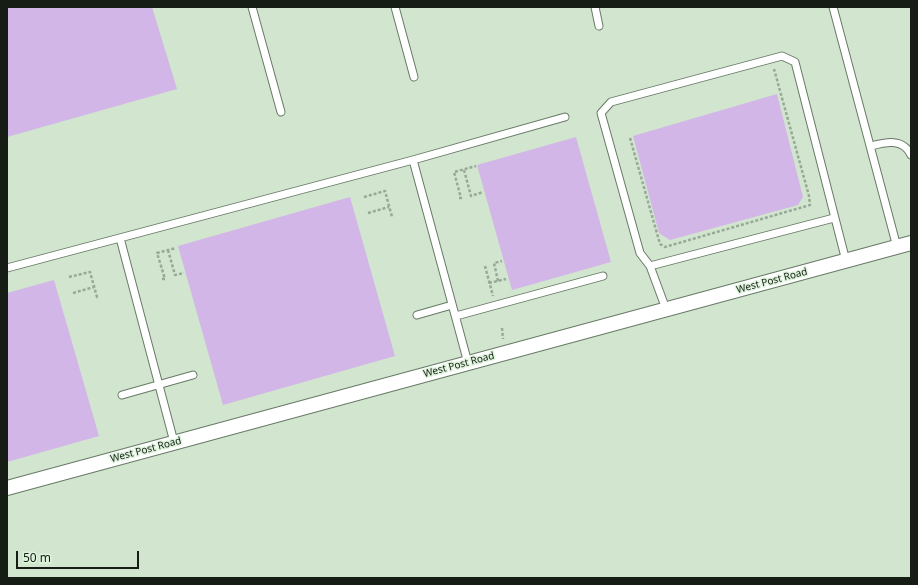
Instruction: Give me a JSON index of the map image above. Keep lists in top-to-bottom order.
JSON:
{
  "streets": {
    "street": ["West Post Road"]
  },
  "scale_bar": "50 m"
}
